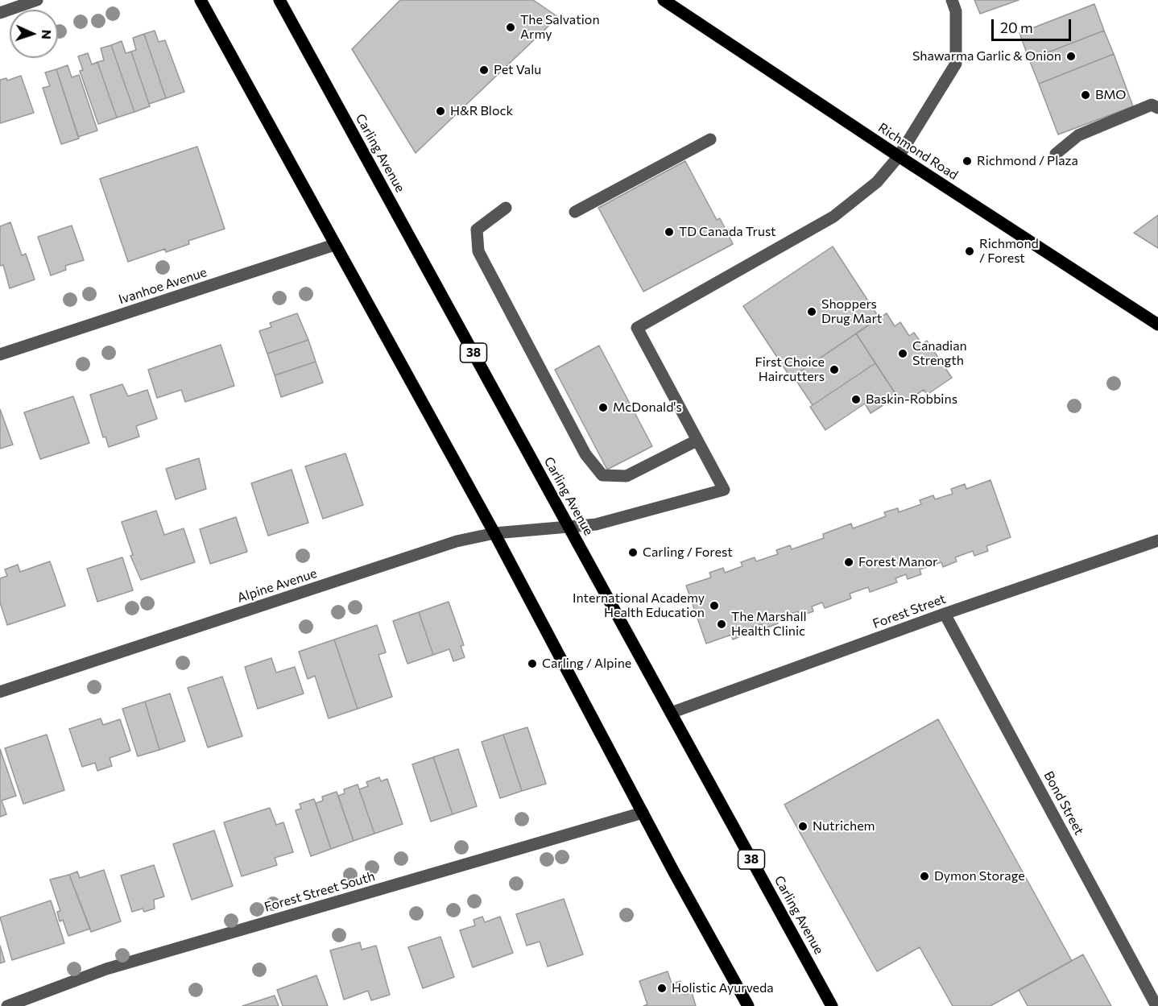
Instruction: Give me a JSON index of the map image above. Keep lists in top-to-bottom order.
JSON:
{
  "streets": {
    "main road": ["Richmond Road", "Carling Avenue", "38"],
    "street": [
      "Ivanhoe Avenue",
      "Alpine Avenue",
      "Forest Street",
      "Bond Street",
      "Forest Street South"
    ]
  },
  "crossings": [
    ["Carling Avenue", "Alpine Avenue"],
    ["Carling Avenue", "Forest Street"],
    ["Forest Street", "Bond Street"]
  ],
  "places": [
    "The Salvation Army",
    "Shawarma Garlic & Onion",
    "Pet Valu",
    "BMO",
    "H&R Block",
    "Richmond / Plaza",
    "TD Canada Trust",
    "Richmond / Forest",
    "Shoppers Drug Mart",
    "Canadian Strength",
    "First Choice Haircutters",
    "Baskin-Robbins",
    "McDonald's",
    "Carling / Forest",
    "Forest Manor",
    "International Academy Health Education",
    "The Marshall Health Clinic",
    "Carling / Alpine",
    "Nutrichem",
    "Dymon Storage",
    "Holistic Ayurveda"
  ],
  "scale_bar": "20 m",
  "north": "right"
}
